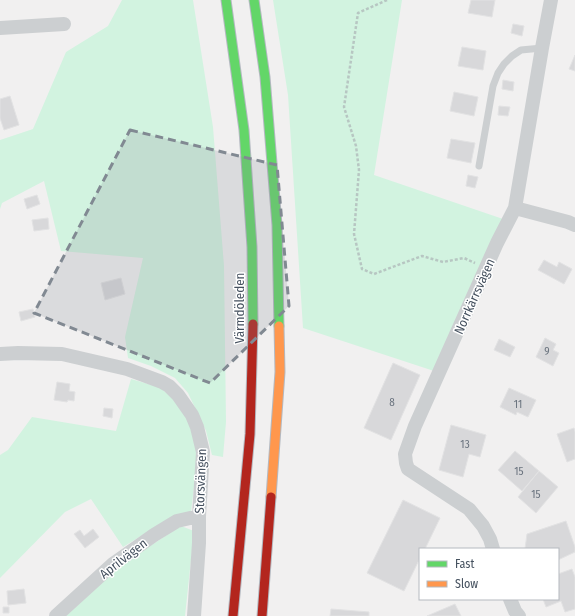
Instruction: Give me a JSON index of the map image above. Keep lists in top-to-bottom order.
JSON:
{
  "streets": {
    "highway": ["Värmdöleden"],
    "street": ["Norrkärrsvägen", "Storsvängen", "Aprilvägen"]
  },
  "crossings": [
    ["Storsvängen", "Aprilvägen"]
  ],
  "house_numbers": [
    "9",
    "8",
    "11",
    "13",
    "15",
    "15"
  ],
  "legend": ["Fast", "Slow"]
}
